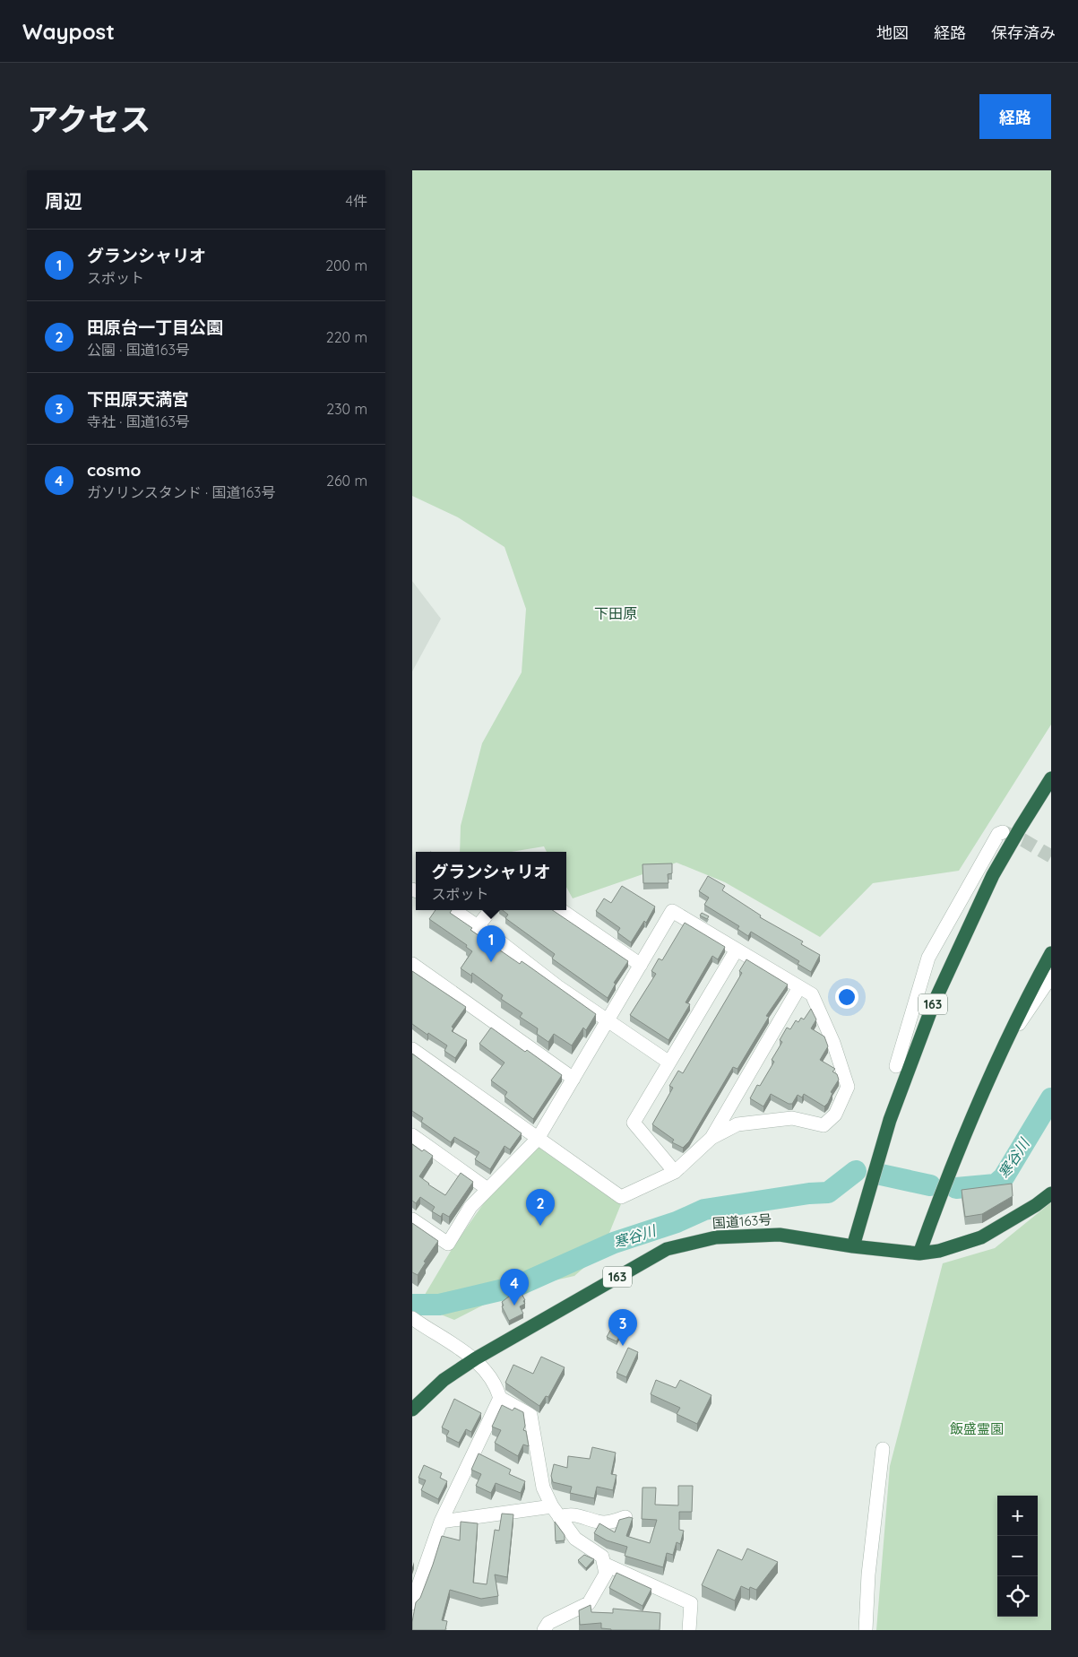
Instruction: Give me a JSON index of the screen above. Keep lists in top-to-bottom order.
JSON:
{
  "streets": {
    "highway": ["163", "国道163号"]
  },
  "crossings": [
    ["163", "国道163号"]
  ],
  "districts": ["下田原"],
  "water": ["寒谷川"],
  "parks": ["飯盛霊園"],
  "page": {
    "header": "Waypost",
    "nav": ["地図", "経路", "保存済み"],
    "title": "アクセス",
    "buttons": "経路",
    "heading": ["周辺", "4件"],
    "list": [
      {
        "mark": "1",
        "name": "グランシャリオ",
        "note": "スポット",
        "value": "200 m"
      },
      {
        "mark": "2",
        "name": "田原台一丁目公園",
        "note": "公園 · 国道163号",
        "value": "220 m"
      },
      {
        "mark": "3",
        "name": "下田原天満宮",
        "note": "寺社 · 国道163号",
        "value": "230 m"
      },
      {
        "mark": "4",
        "name": "cosmo",
        "note": "ガソリンスタンド · 国道163号",
        "value": "260 m"
      }
    ],
    "popup": ["グランシャリオ", "スポット"],
    "pins": [
      "1",
      "2",
      "4",
      "3"
    ],
    "map_buttons": ["+", "−"]
  }
}
